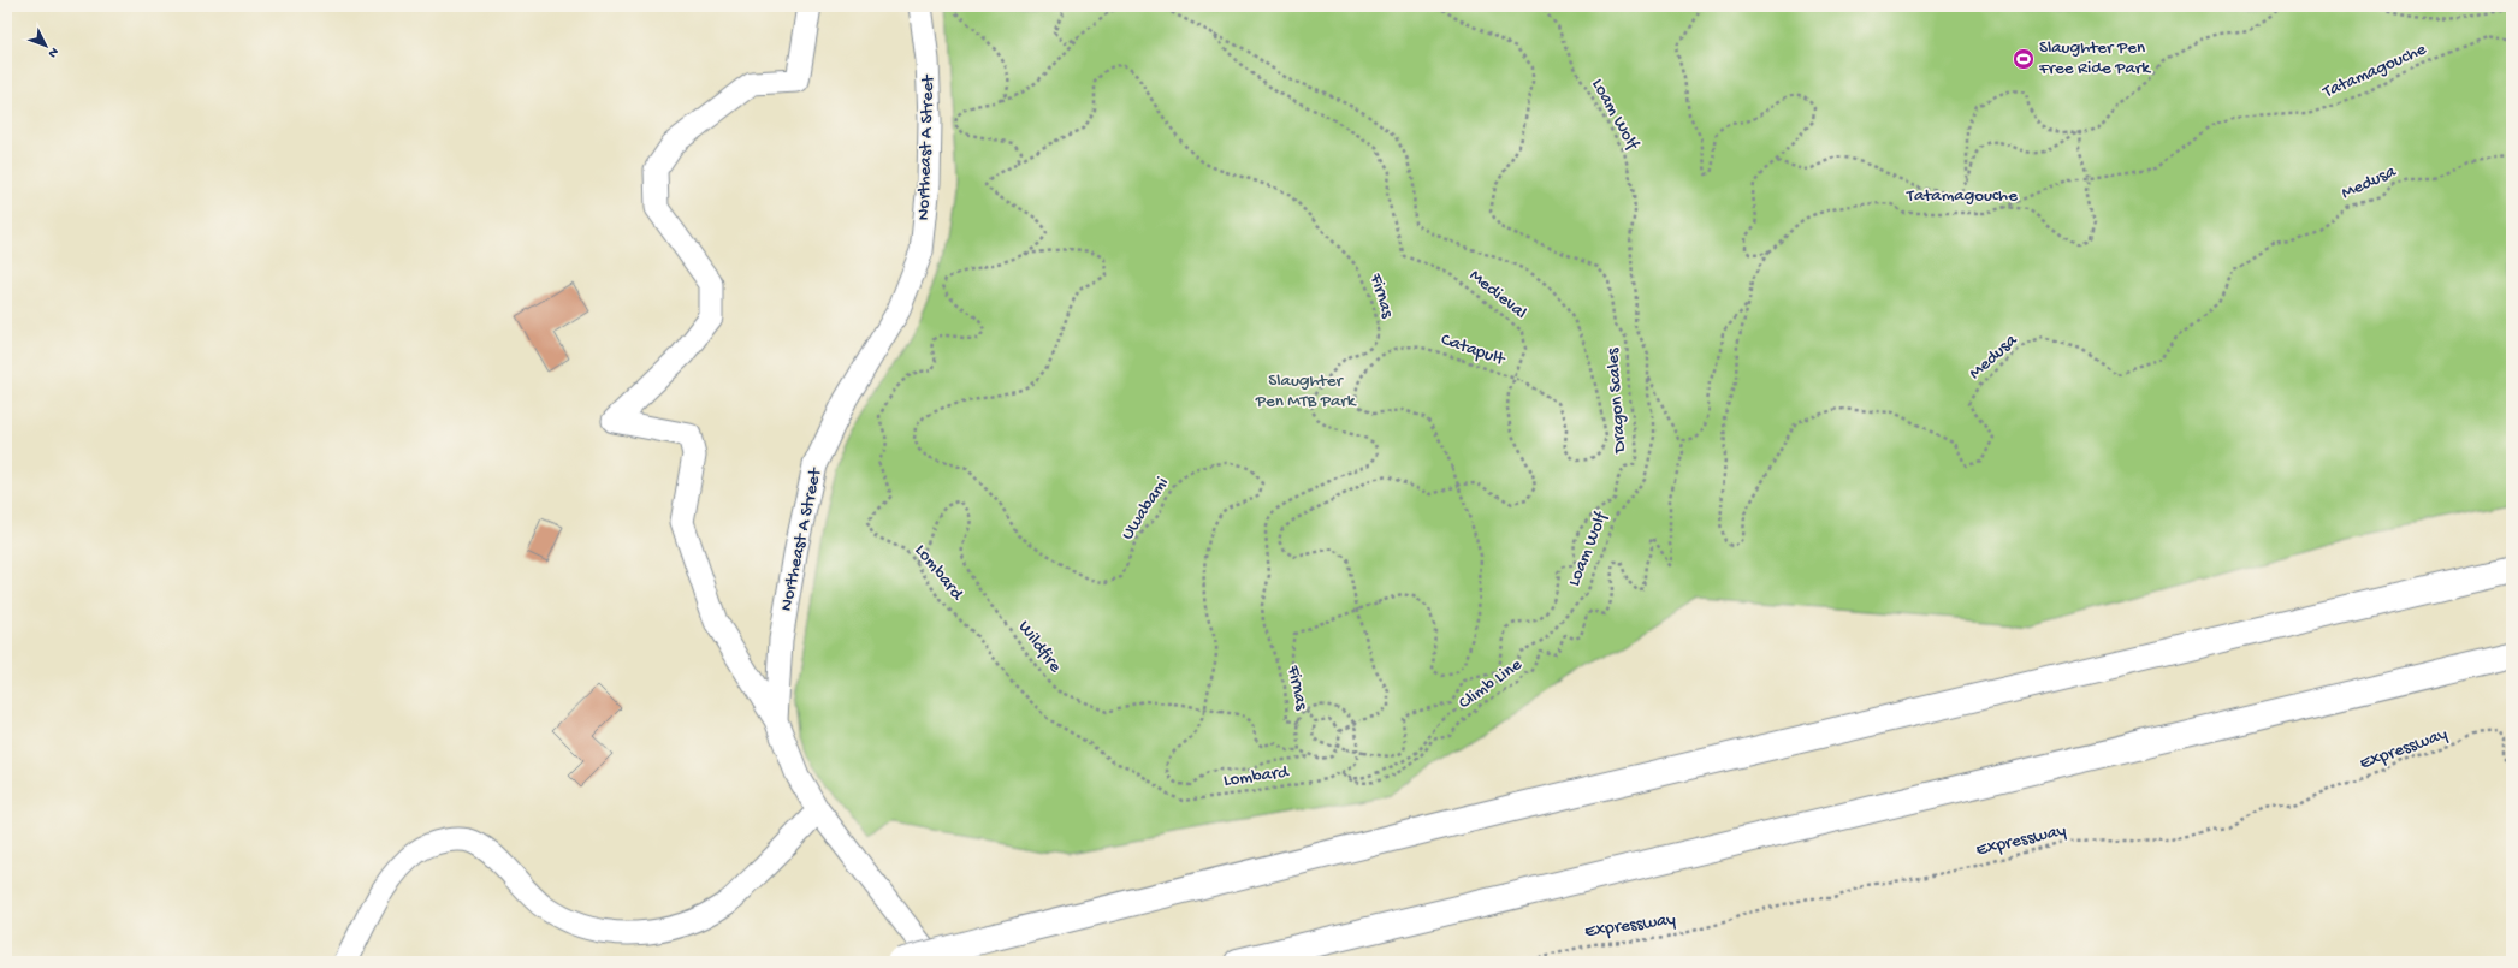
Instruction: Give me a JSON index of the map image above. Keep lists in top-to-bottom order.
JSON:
{
  "streets": {
    "street": ["Northeast A Street"],
    "path": [
      "Tatamagouche",
      "Loam Wolf",
      "Medusa",
      "Medieval",
      "Firnas",
      "Catapult",
      "Dragon Scales",
      "Uwabami",
      "Lombard",
      "Wildfire",
      "Climb Line",
      "Expressway"
    ]
  },
  "crossings": [
    ["Tatamagouche", "Medusa"],
    ["Loam Wolf", "Lombard"],
    ["Loam Wolf", "Climb Line"],
    ["Medieval", "Catapult"],
    ["Medieval", "Dragon Scales"],
    ["Firnas", "Lombard"],
    ["Catapult", "Dragon Scales"],
    ["Uwabami", "Lombard"],
    ["Uwabami", "Wildfire"],
    ["Lombard", "Wildfire"],
    ["Lombard", "Climb Line"]
  ],
  "parks": ["Slaughter Pen MTB Park"],
  "places": {
    "sports": ["Slaughter Pen Free Ride Park"]
  },
  "north": "bottom right"
}
